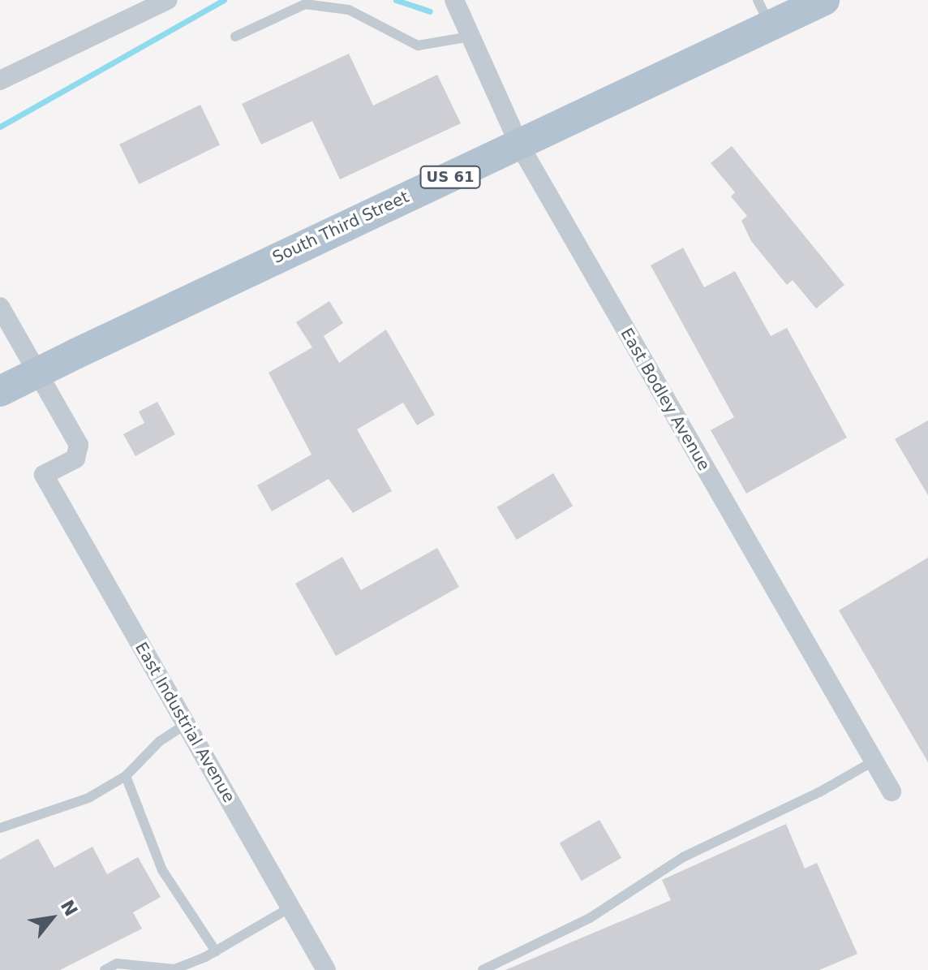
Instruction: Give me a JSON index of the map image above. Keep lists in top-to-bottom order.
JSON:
{
  "streets": {
    "main road": ["US 61", "South Third Street"],
    "street": ["East Bodley Avenue", "East Industrial Avenue"]
  },
  "crossings": [
    ["South Third Street", "East Bodley Avenue"]
  ],
  "north": "top right"
}
